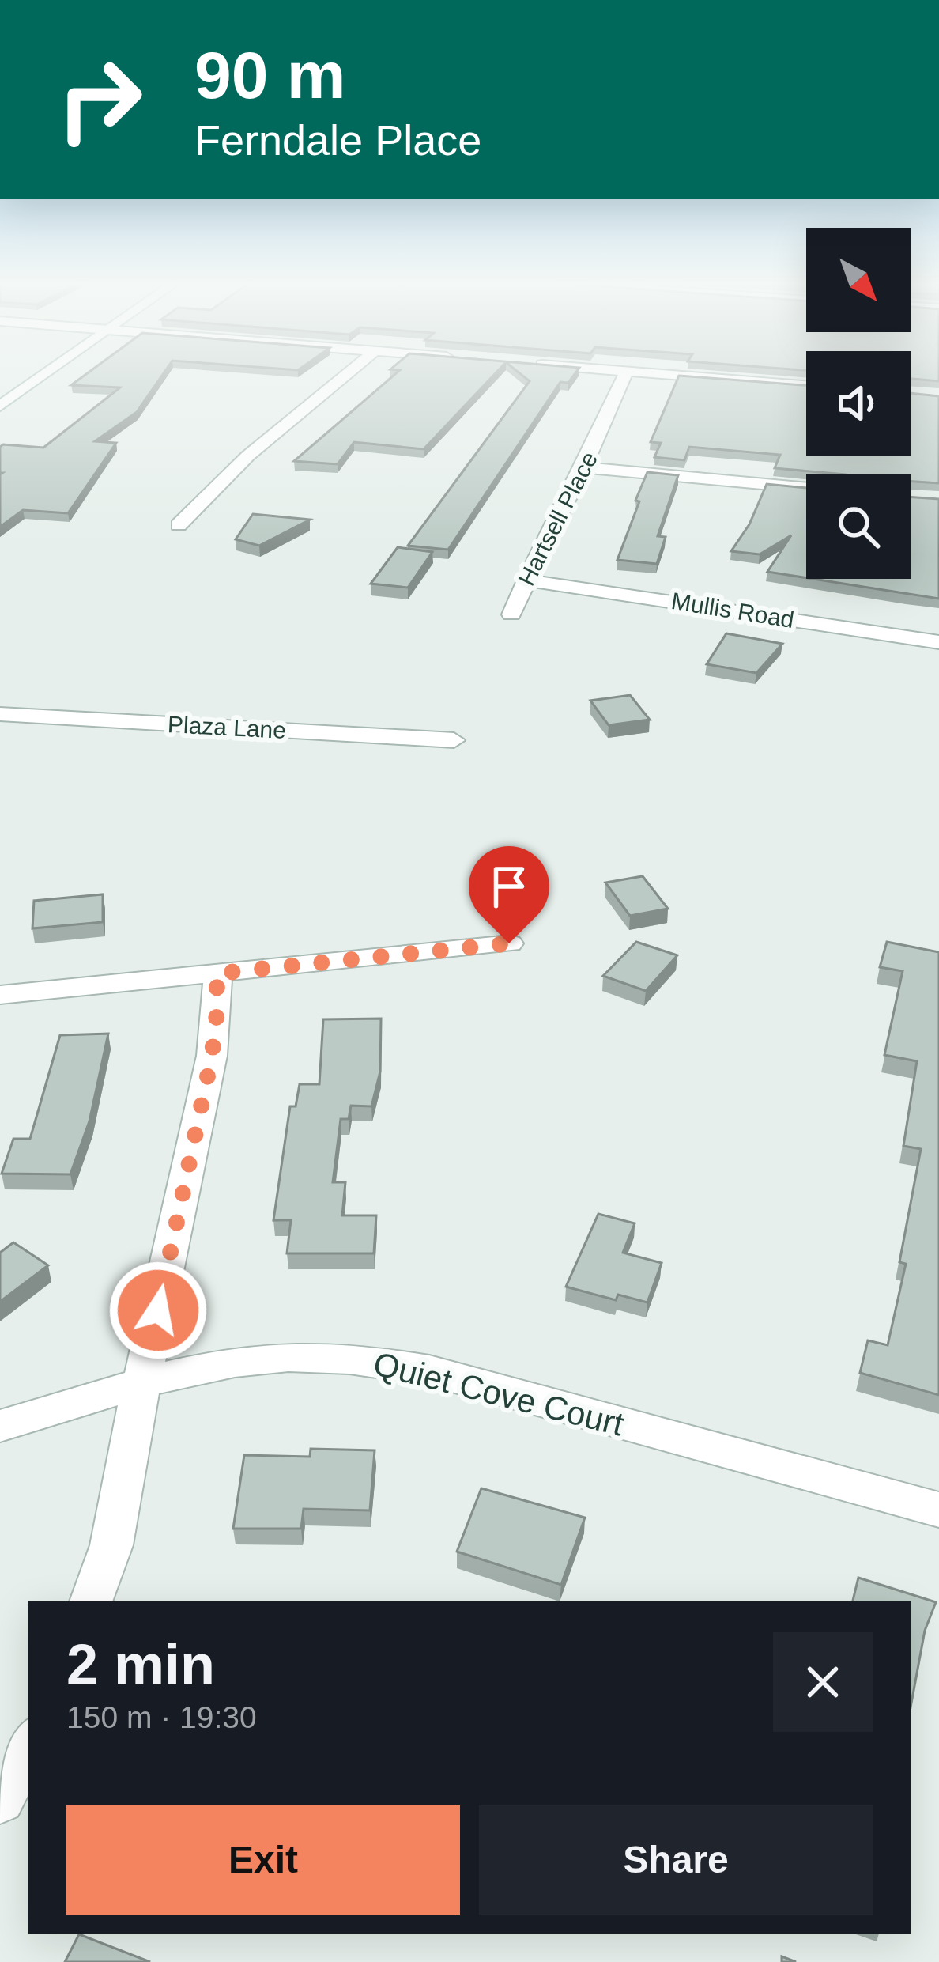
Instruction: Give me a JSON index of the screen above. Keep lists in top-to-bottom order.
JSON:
{
  "streets": {
    "street": [
      "Hartsell Place",
      "Mullis Road",
      "Plaza Lane",
      "Quiet Cove Court"
    ]
  },
  "crossings": [
    ["Hartsell Place", "Mullis Road"]
  ],
  "north": "bottom right",
  "page": {
    "turn": ["90 m", "Ferndale Place"],
    "heading": ["2 min", "150 m · 19:30"],
    "buttons": ["Exit", "Share"]
  }
}
